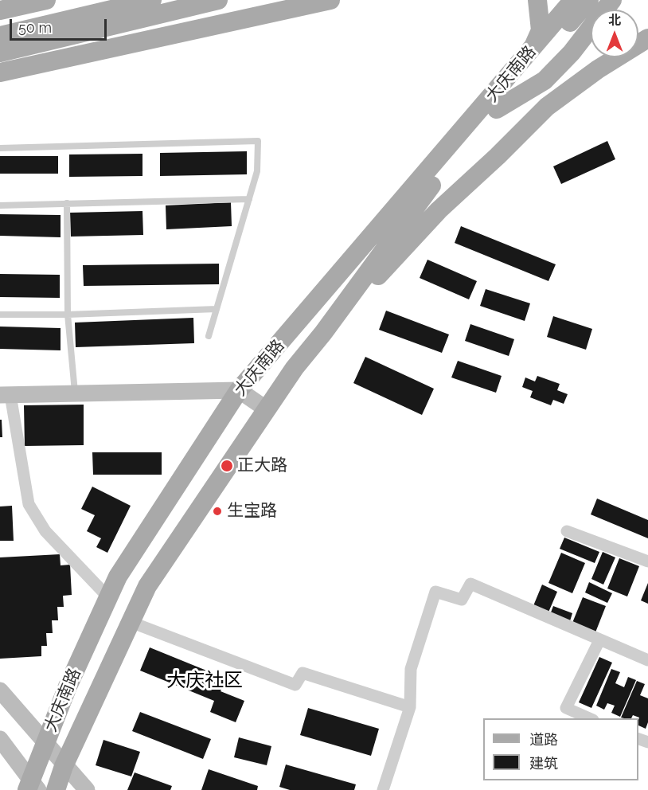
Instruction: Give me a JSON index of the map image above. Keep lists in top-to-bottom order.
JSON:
{
  "streets": {
    "main road": ["大庆南路"]
  },
  "districts": ["大庆社区"],
  "places": ["正大路", "生宝路"],
  "legend": ["道路", "建筑"],
  "scale_bar": "50 m",
  "north": "top"
}
